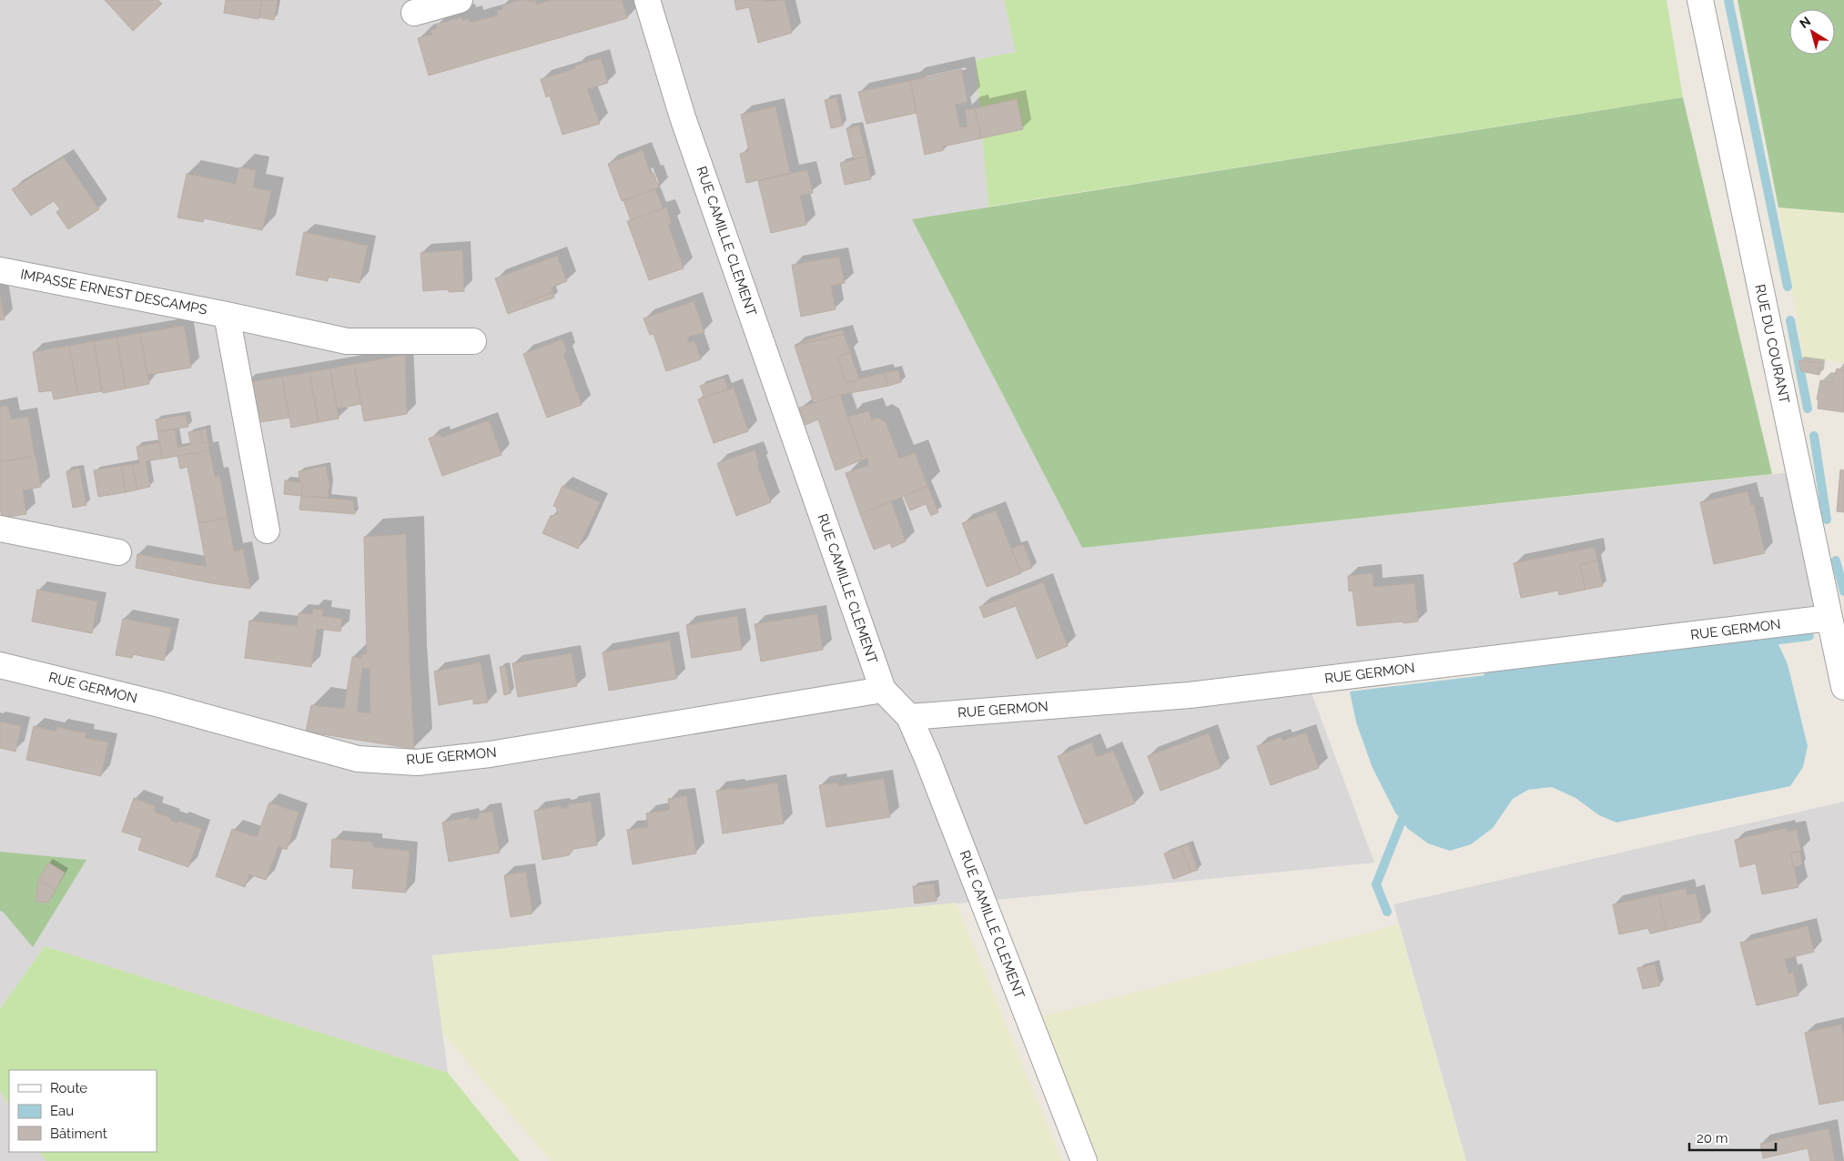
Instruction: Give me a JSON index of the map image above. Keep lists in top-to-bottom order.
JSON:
{
  "streets": {
    "street": [
      "RUE CAMILLE CLEMENT",
      "IMPASSE ERNEST DESCAMPS",
      "RUE DU COURANT",
      "RUE GERMON"
    ]
  },
  "crossings": [
    ["RUE CAMILLE CLEMENT", "RUE GERMON"],
    ["RUE DU COURANT", "RUE GERMON"]
  ],
  "legend": ["Route", "Eau", "Bâtiment"],
  "scale_bar": "20 m",
  "north": "top left"
}
